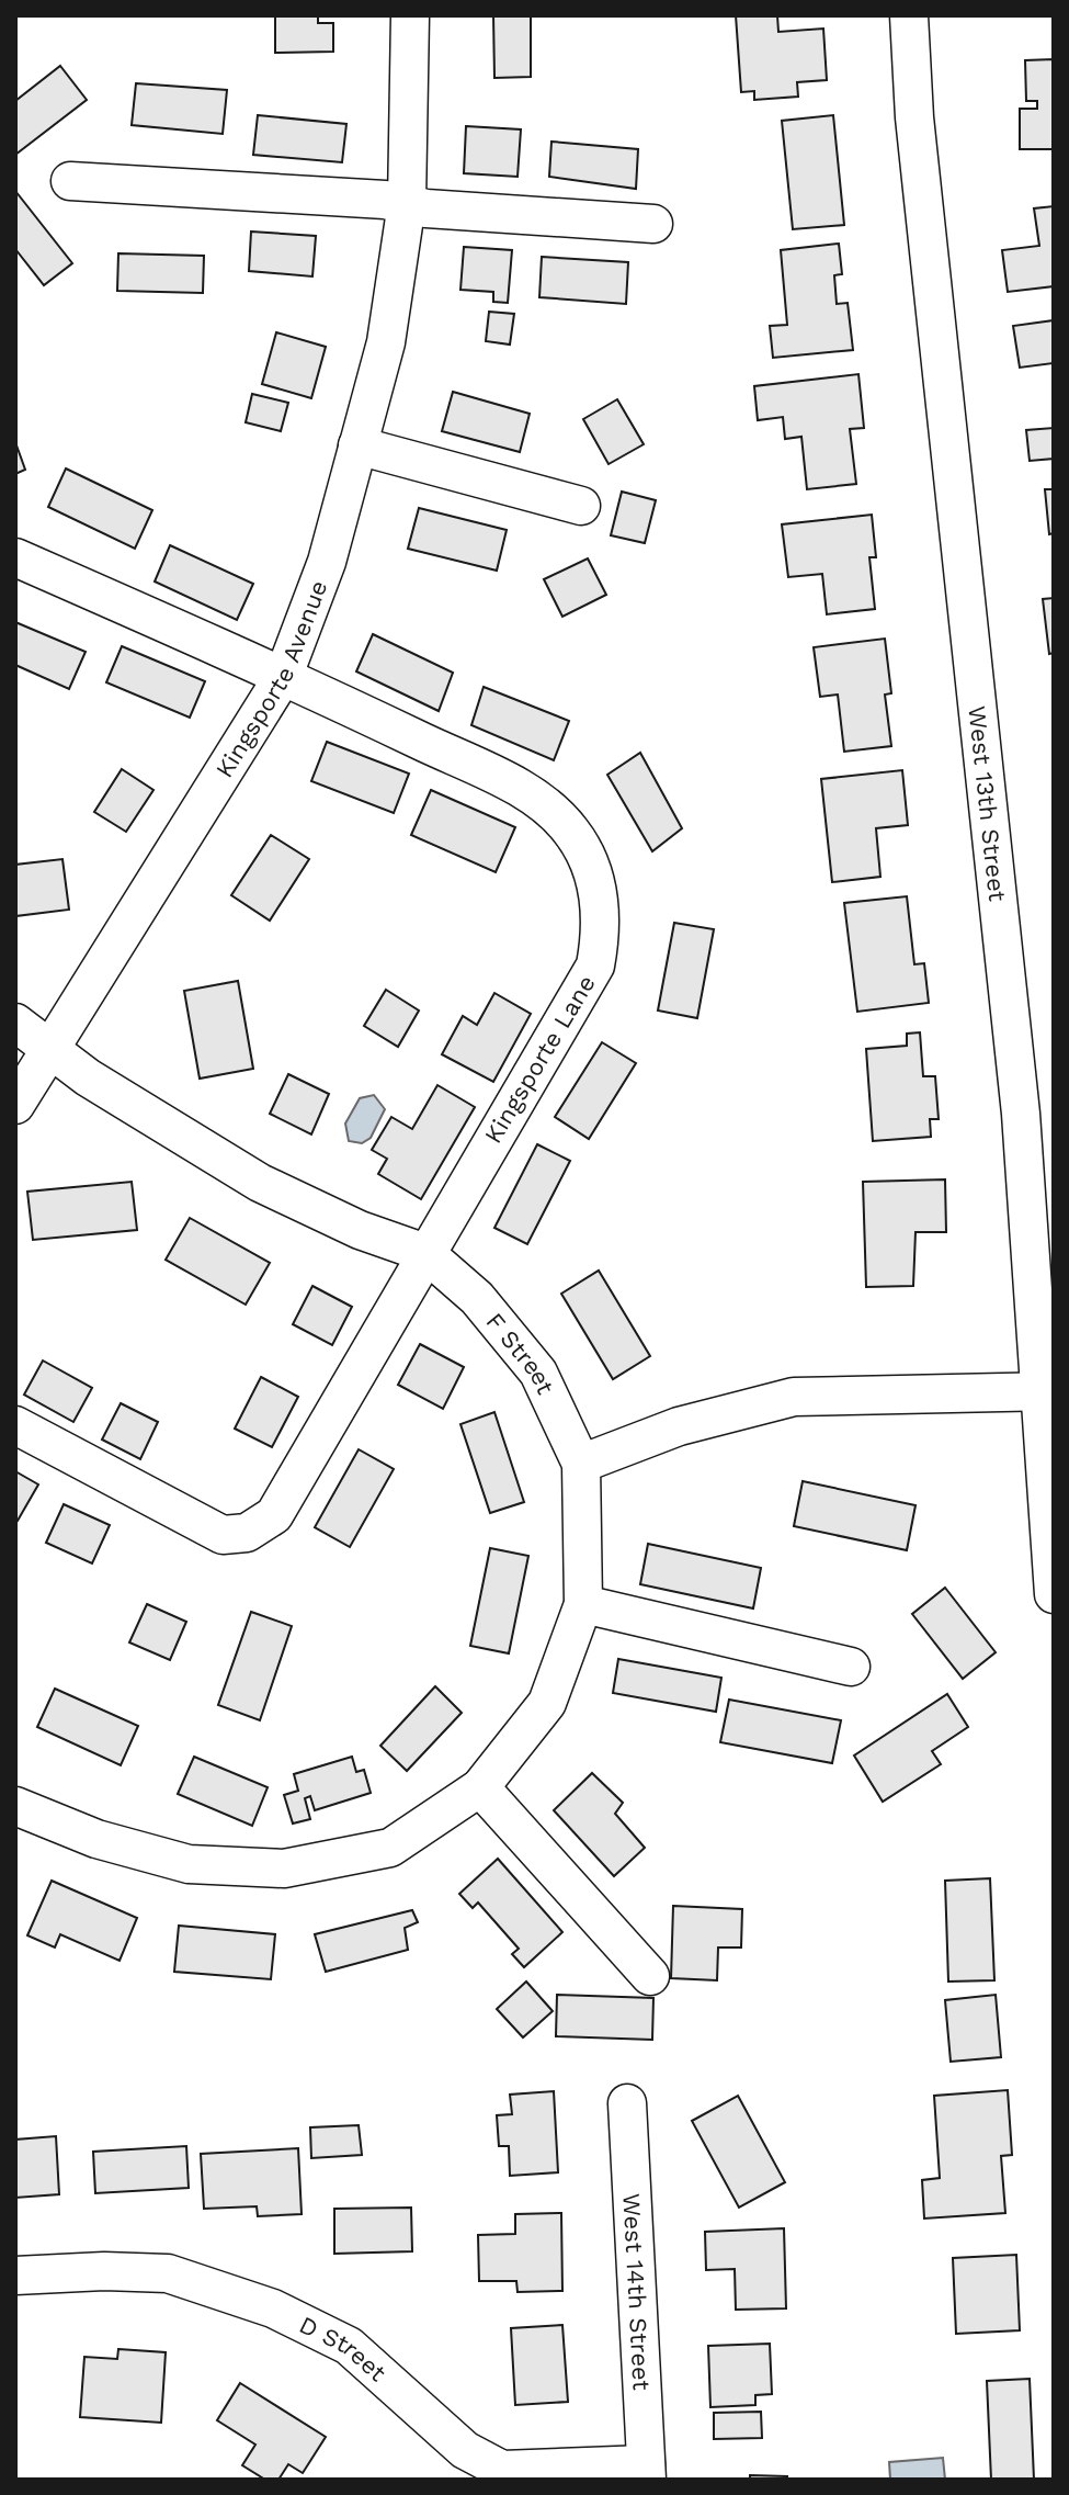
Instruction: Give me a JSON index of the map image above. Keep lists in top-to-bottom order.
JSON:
{
  "streets": {
    "street": [
      "Kingsporte Avenue",
      "West 13th Street",
      "Kingsporte Lane",
      "F Street",
      "West 14th Street",
      "D Street"
    ]
  },
  "crossings": [
    ["Kingsporte Avenue", "Kingsporte Lane"],
    ["Kingsporte Avenue", "F Street"],
    ["Kingsporte Lane", "F Street"],
    ["West 14th Street", "D Street"]
  ]
}
